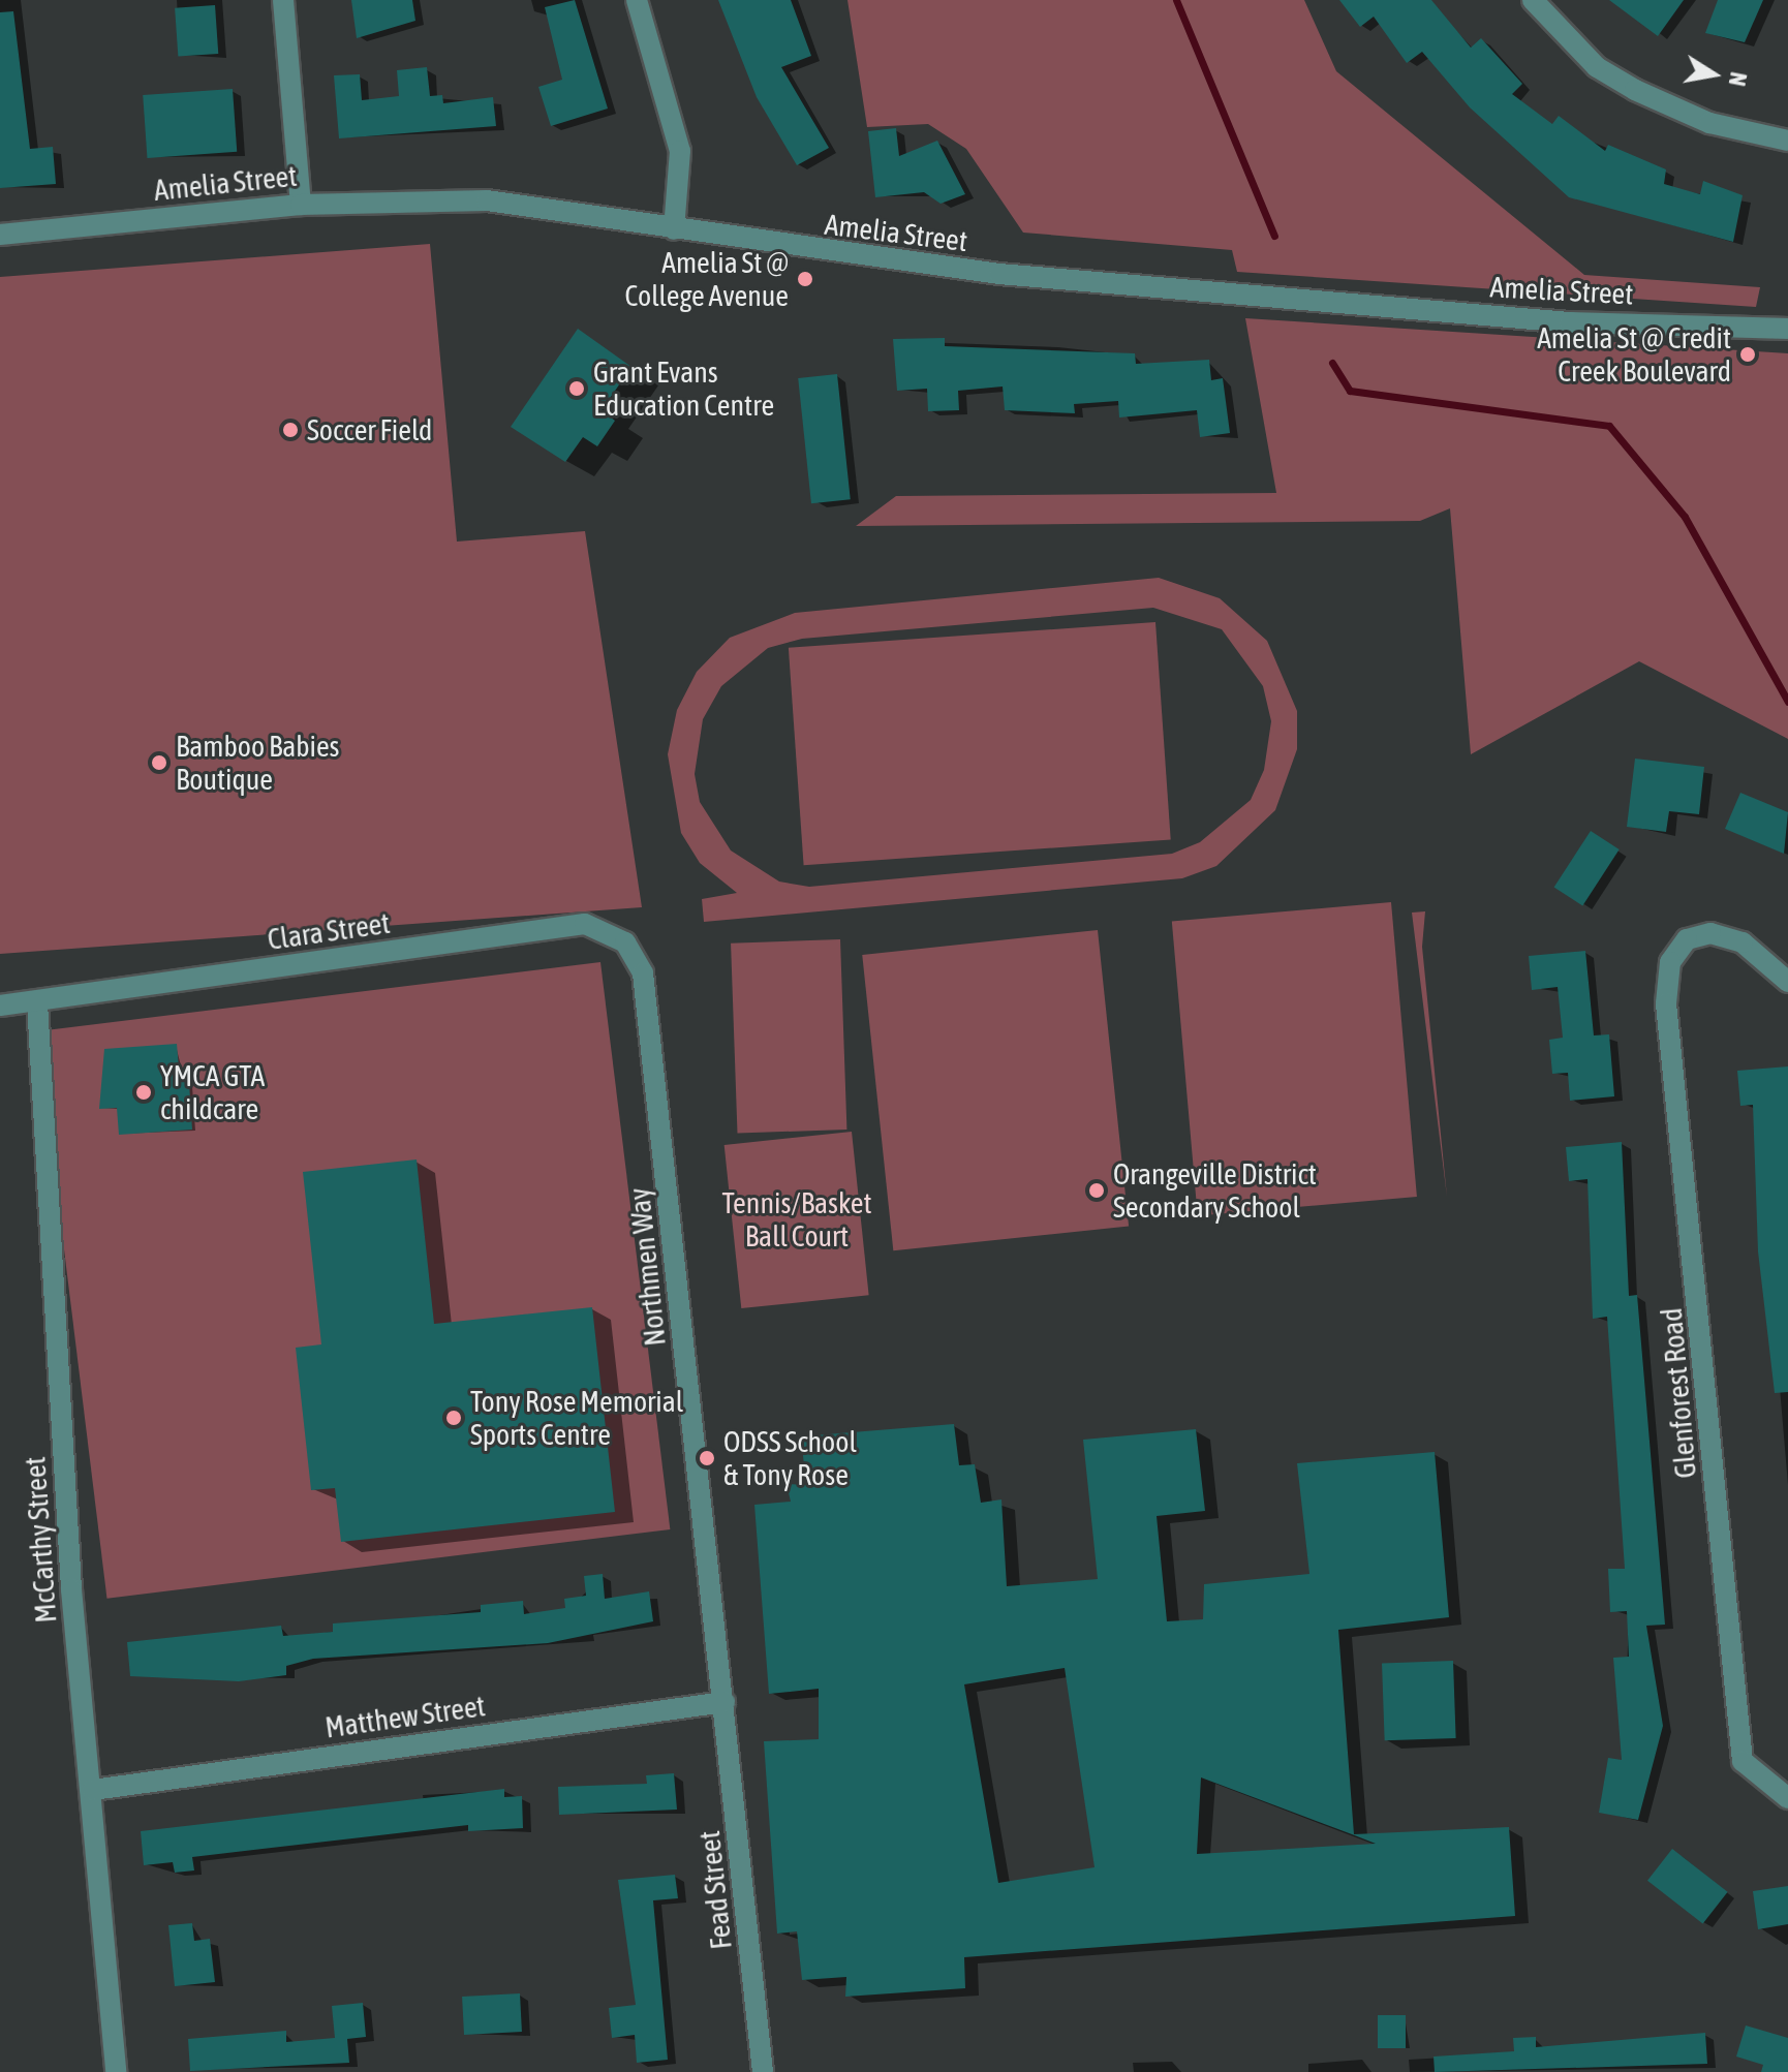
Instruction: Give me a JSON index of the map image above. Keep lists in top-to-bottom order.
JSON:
{
  "streets": {
    "street": [
      "Amelia Street",
      "Clara Street",
      "Northmen Way",
      "Glenforest Road",
      "McCarthy Street",
      "Matthew Street",
      "Fead Street"
    ]
  },
  "crossings": [
    ["Clara Street", "Northmen Way"],
    ["Clara Street", "McCarthy Street"],
    ["Northmen Way", "Matthew Street"],
    ["Northmen Way", "Fead Street"],
    ["McCarthy Street", "Matthew Street"],
    ["Matthew Street", "Fead Street"]
  ],
  "parks": ["Tennis/Basket Ball Court"],
  "places": [
    "Amelia St @ College Avenue",
    "Amelia St @ Credit Creek Boulevard",
    "Grant Evans Education Centre",
    "Soccer Field",
    "Bamboo Babies Boutique",
    "YMCA GTA childcare",
    "Orangeville District Secondary School",
    "Tony Rose Memorial Sports Centre",
    "ODSS School & Tony Rose"
  ],
  "north": "right"
}
